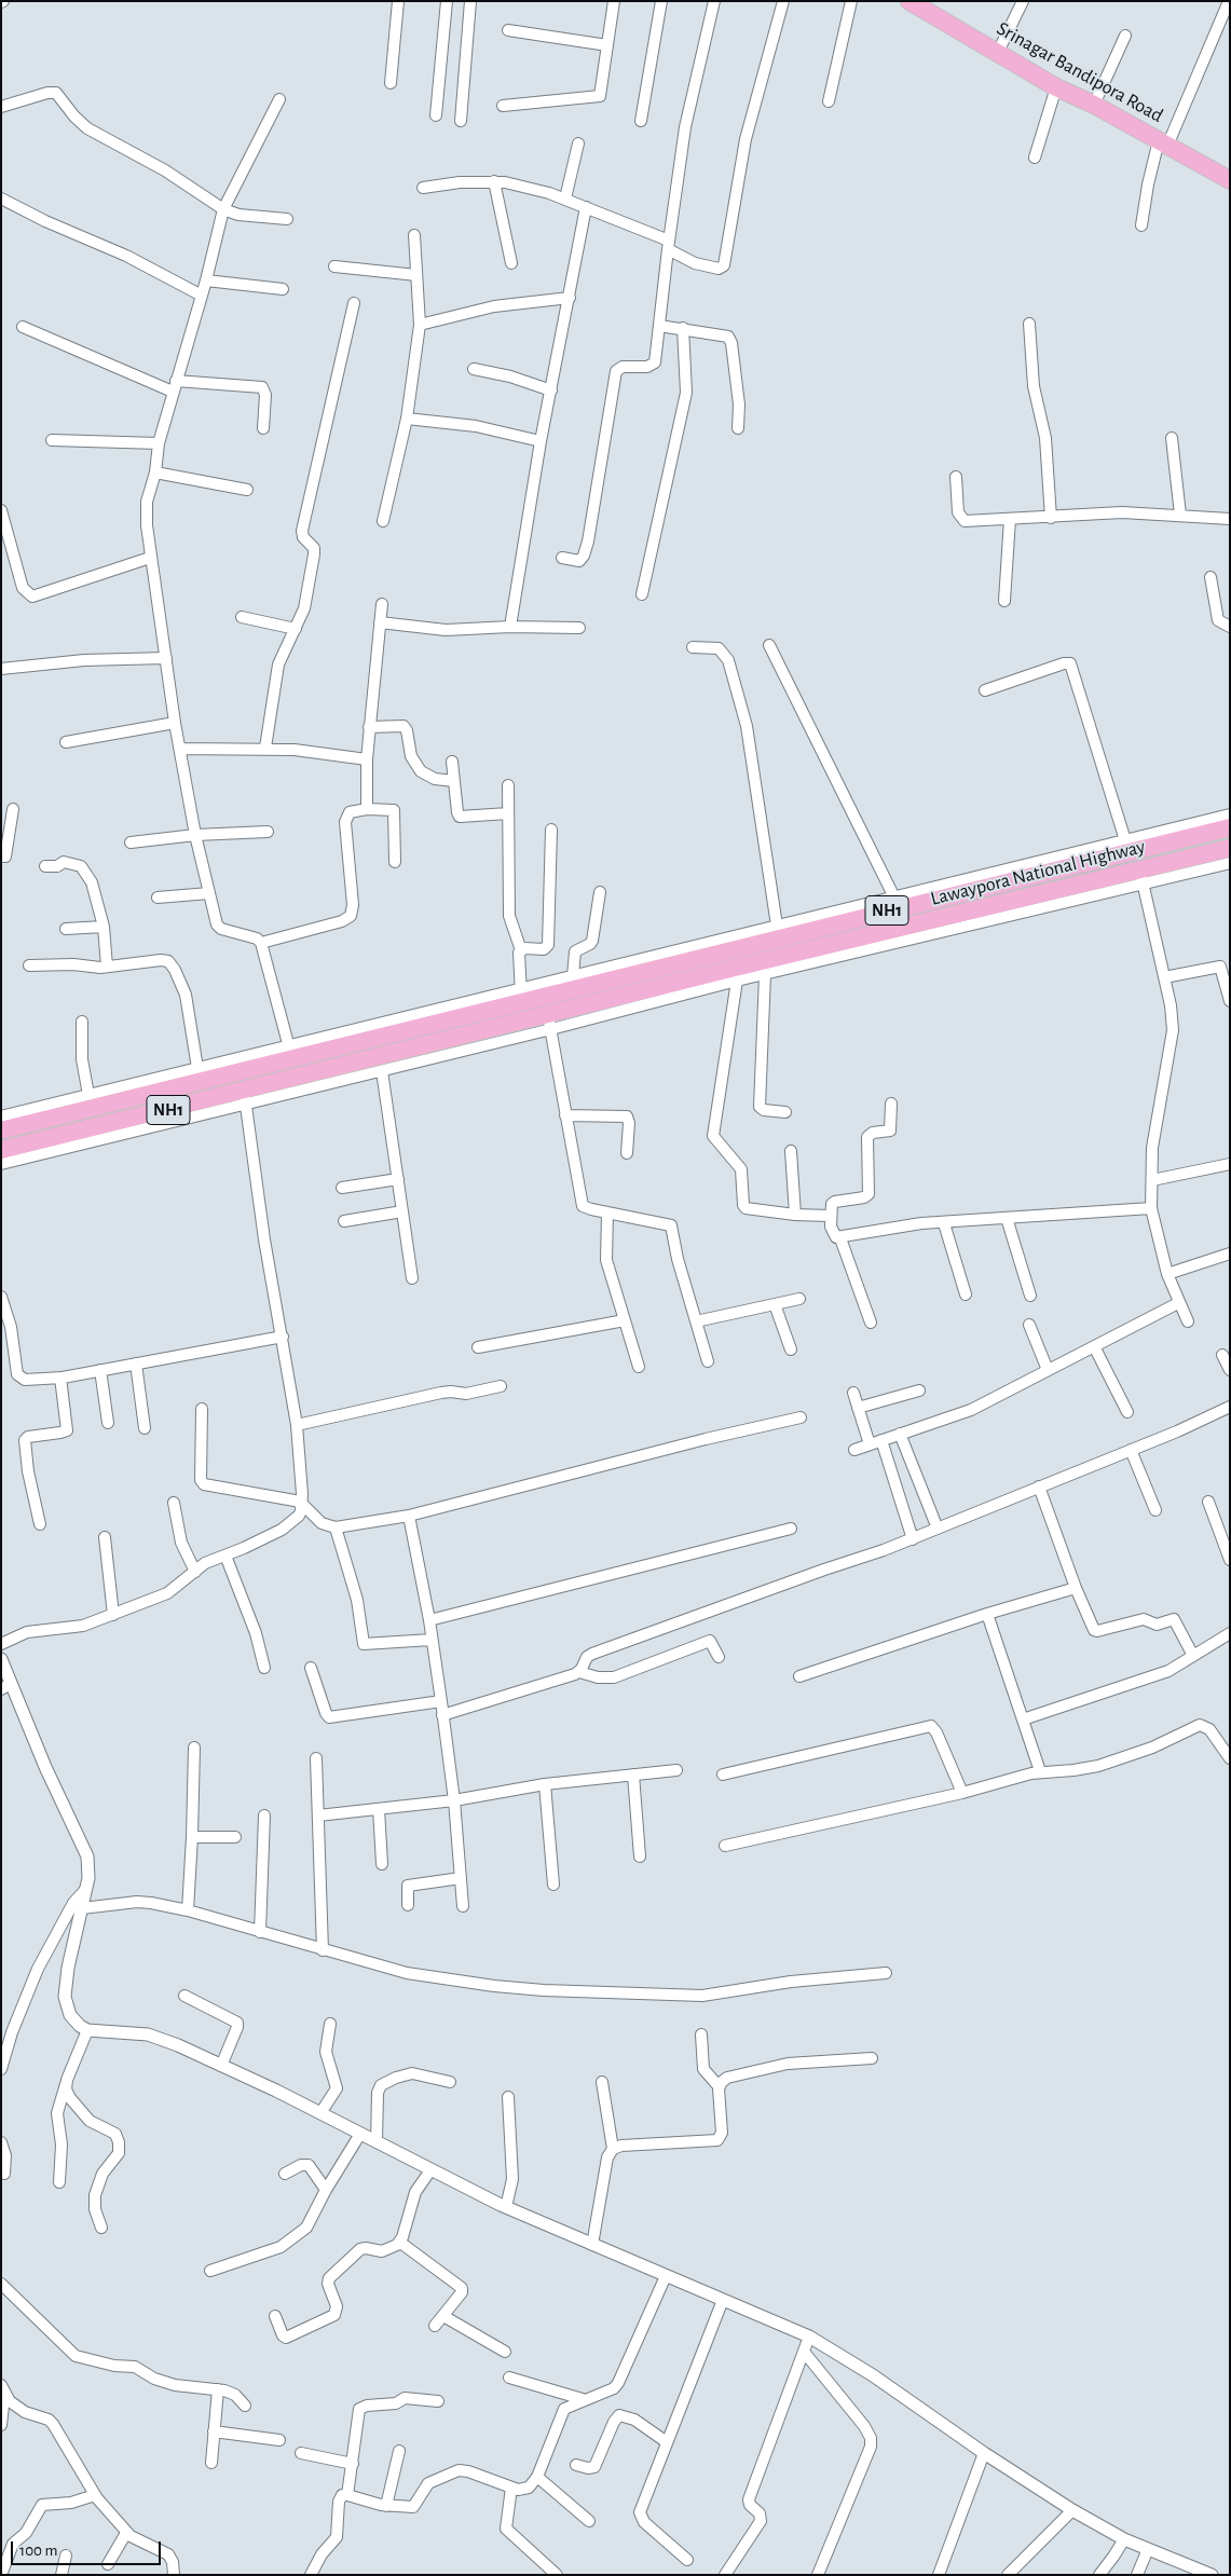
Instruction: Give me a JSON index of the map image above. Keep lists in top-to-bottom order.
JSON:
{
  "streets": {
    "highway": ["Srinagar Bandipora Road", "Lawaypora National Highway", "NH1"]
  },
  "crossings": [
    ["Lawaypora National Highway", "NH1"]
  ],
  "scale_bar": "100 m"
}
